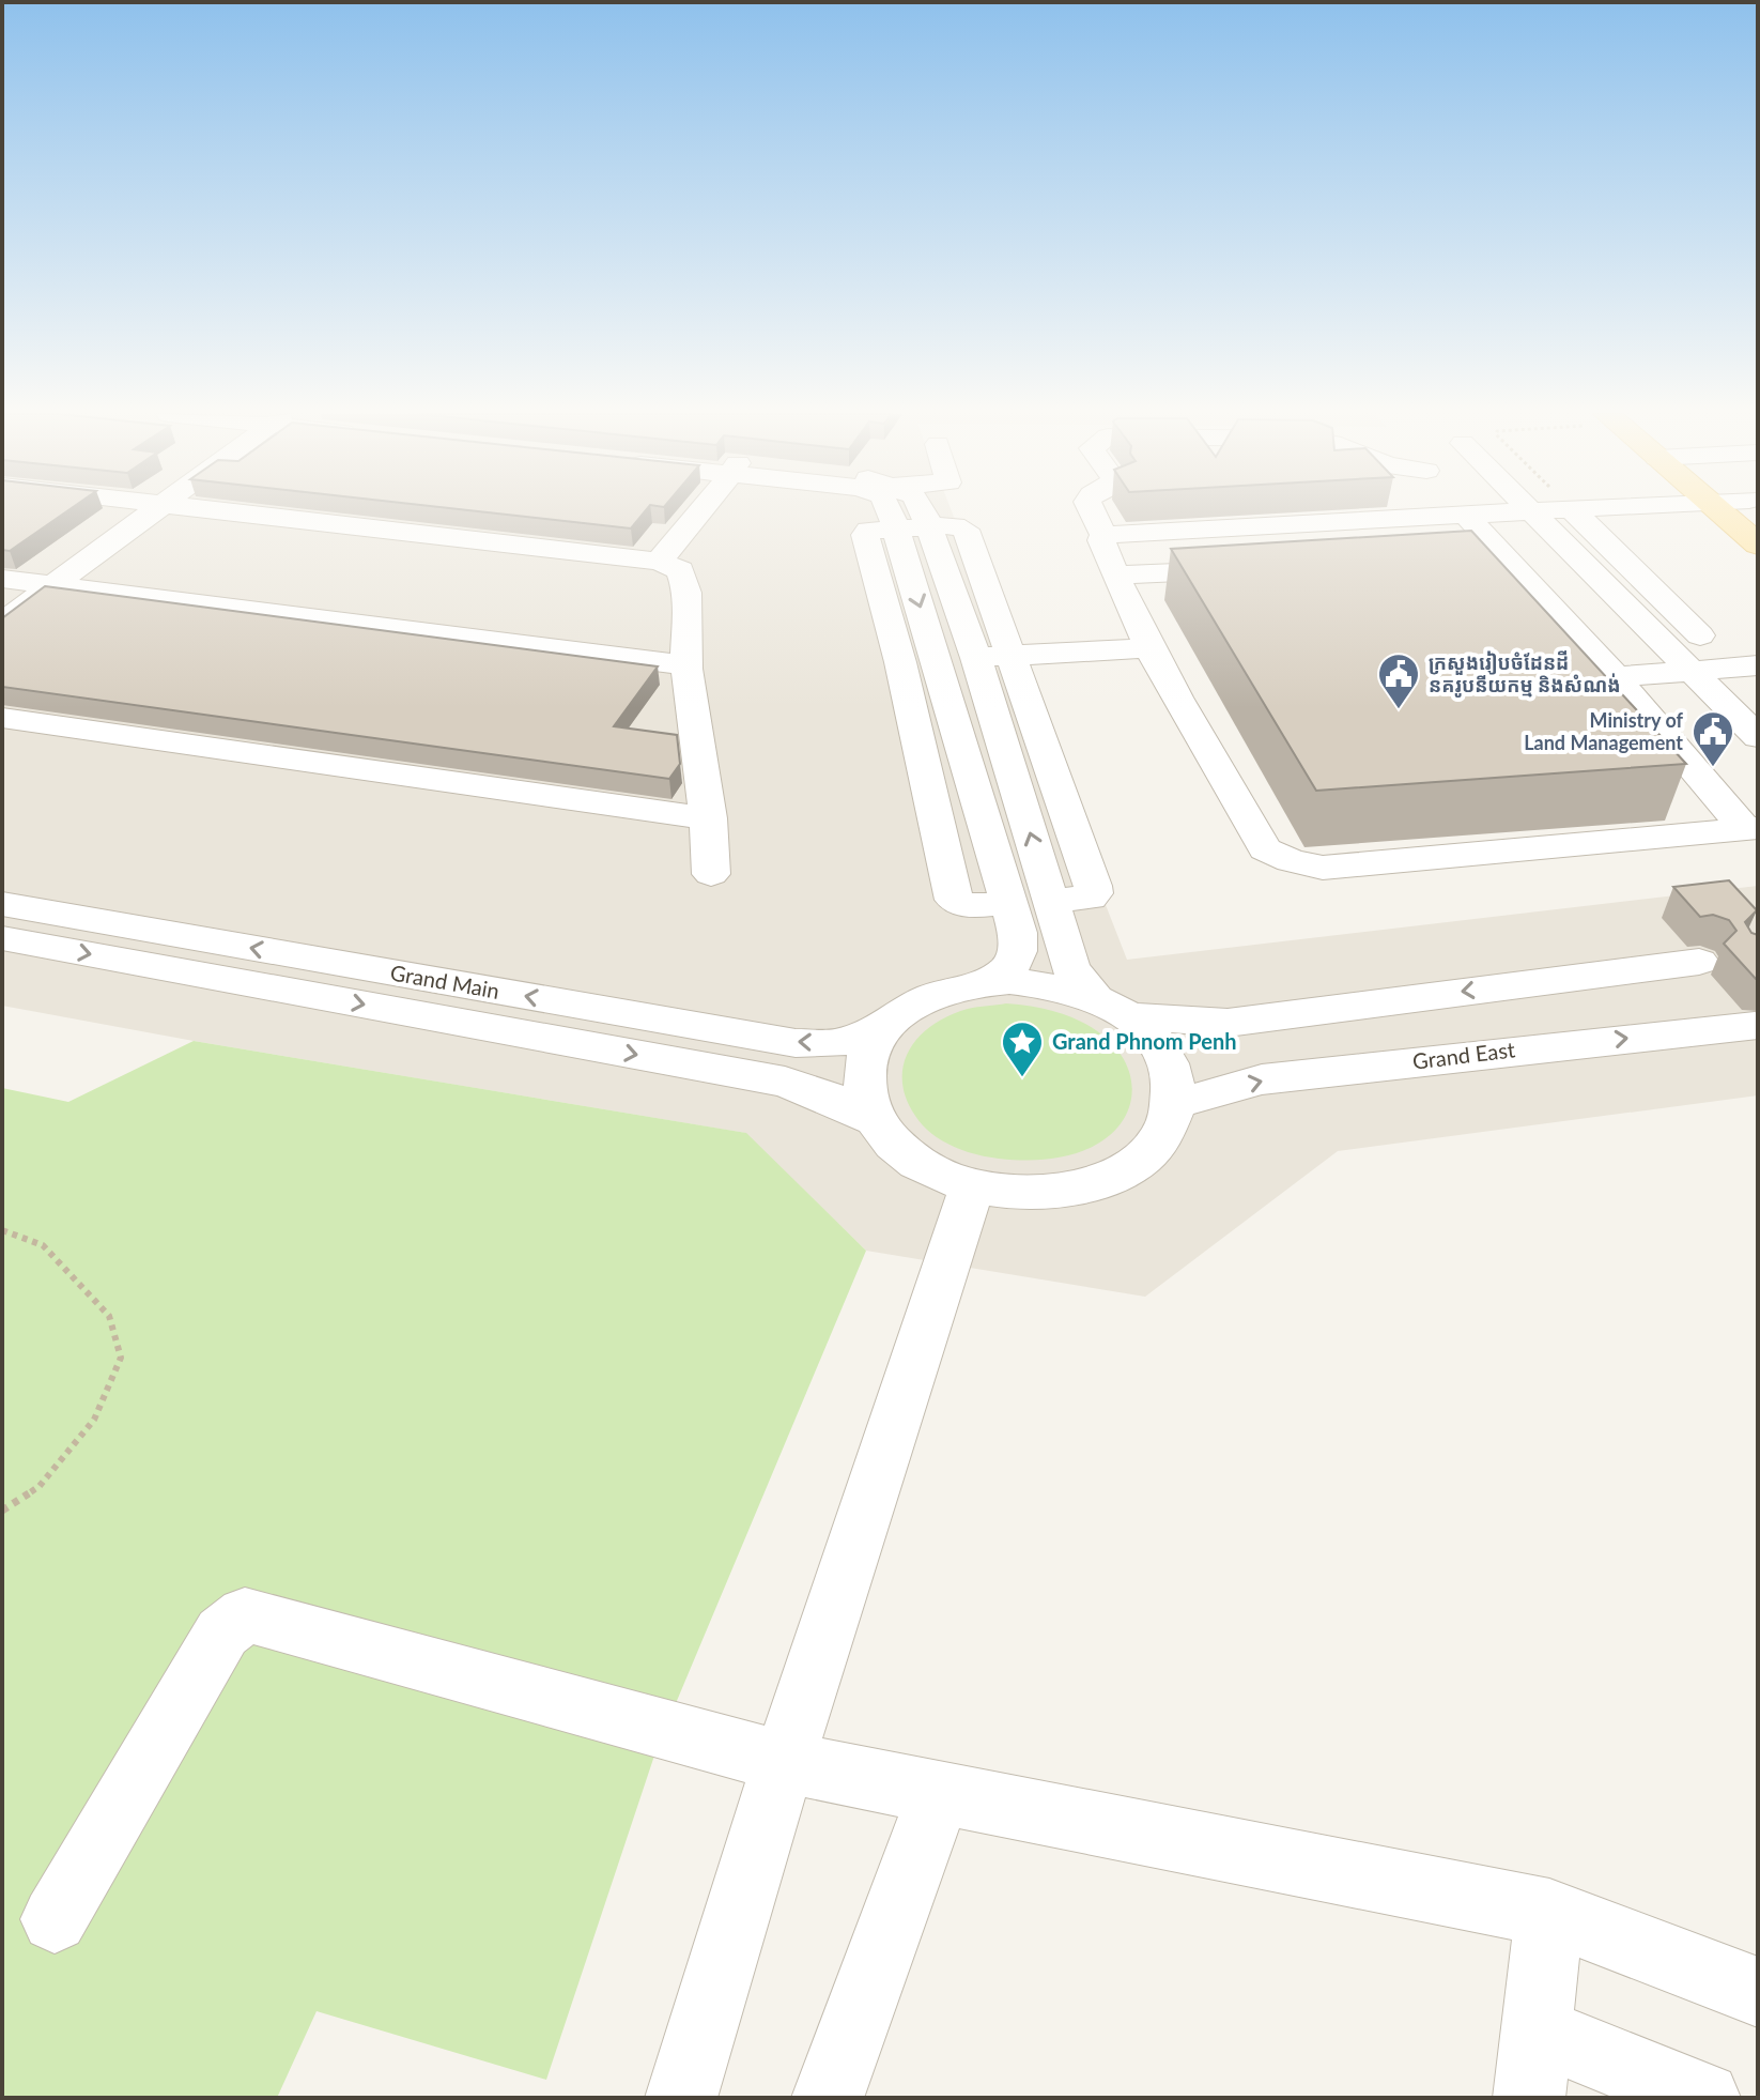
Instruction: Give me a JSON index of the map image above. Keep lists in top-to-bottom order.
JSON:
{
  "streets": {
    "street": ["Grand Main", "Grand East"]
  },
  "crossings": [
    ["Grand Main", "Grand East"]
  ],
  "places": {
    "public building": ["ក្រសួងរៀបចំដែនដី នគរូបនីយកម្ម និងសំណង់", "Ministry of Land Management"],
    "place": ["Grand Phnom Penh"]
  }
}
